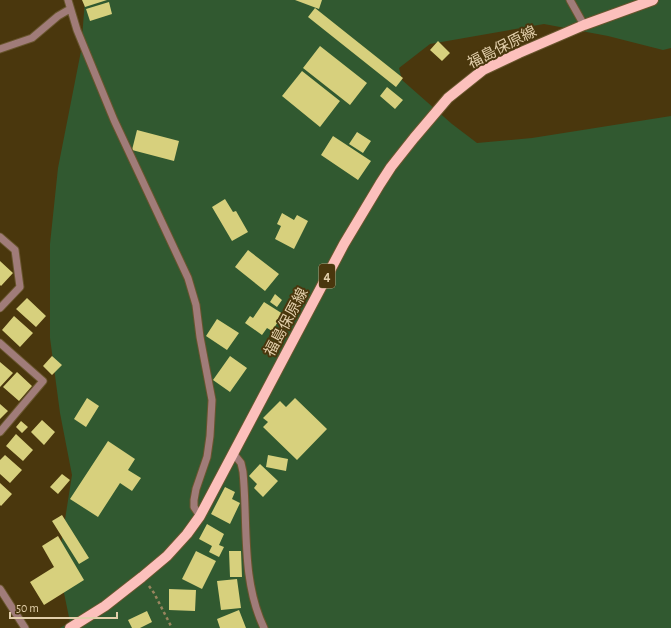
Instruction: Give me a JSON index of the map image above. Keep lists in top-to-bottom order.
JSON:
{
  "streets": {
    "main road": ["福島保原線", "4"]
  },
  "scale_bar": "50 m"
}
